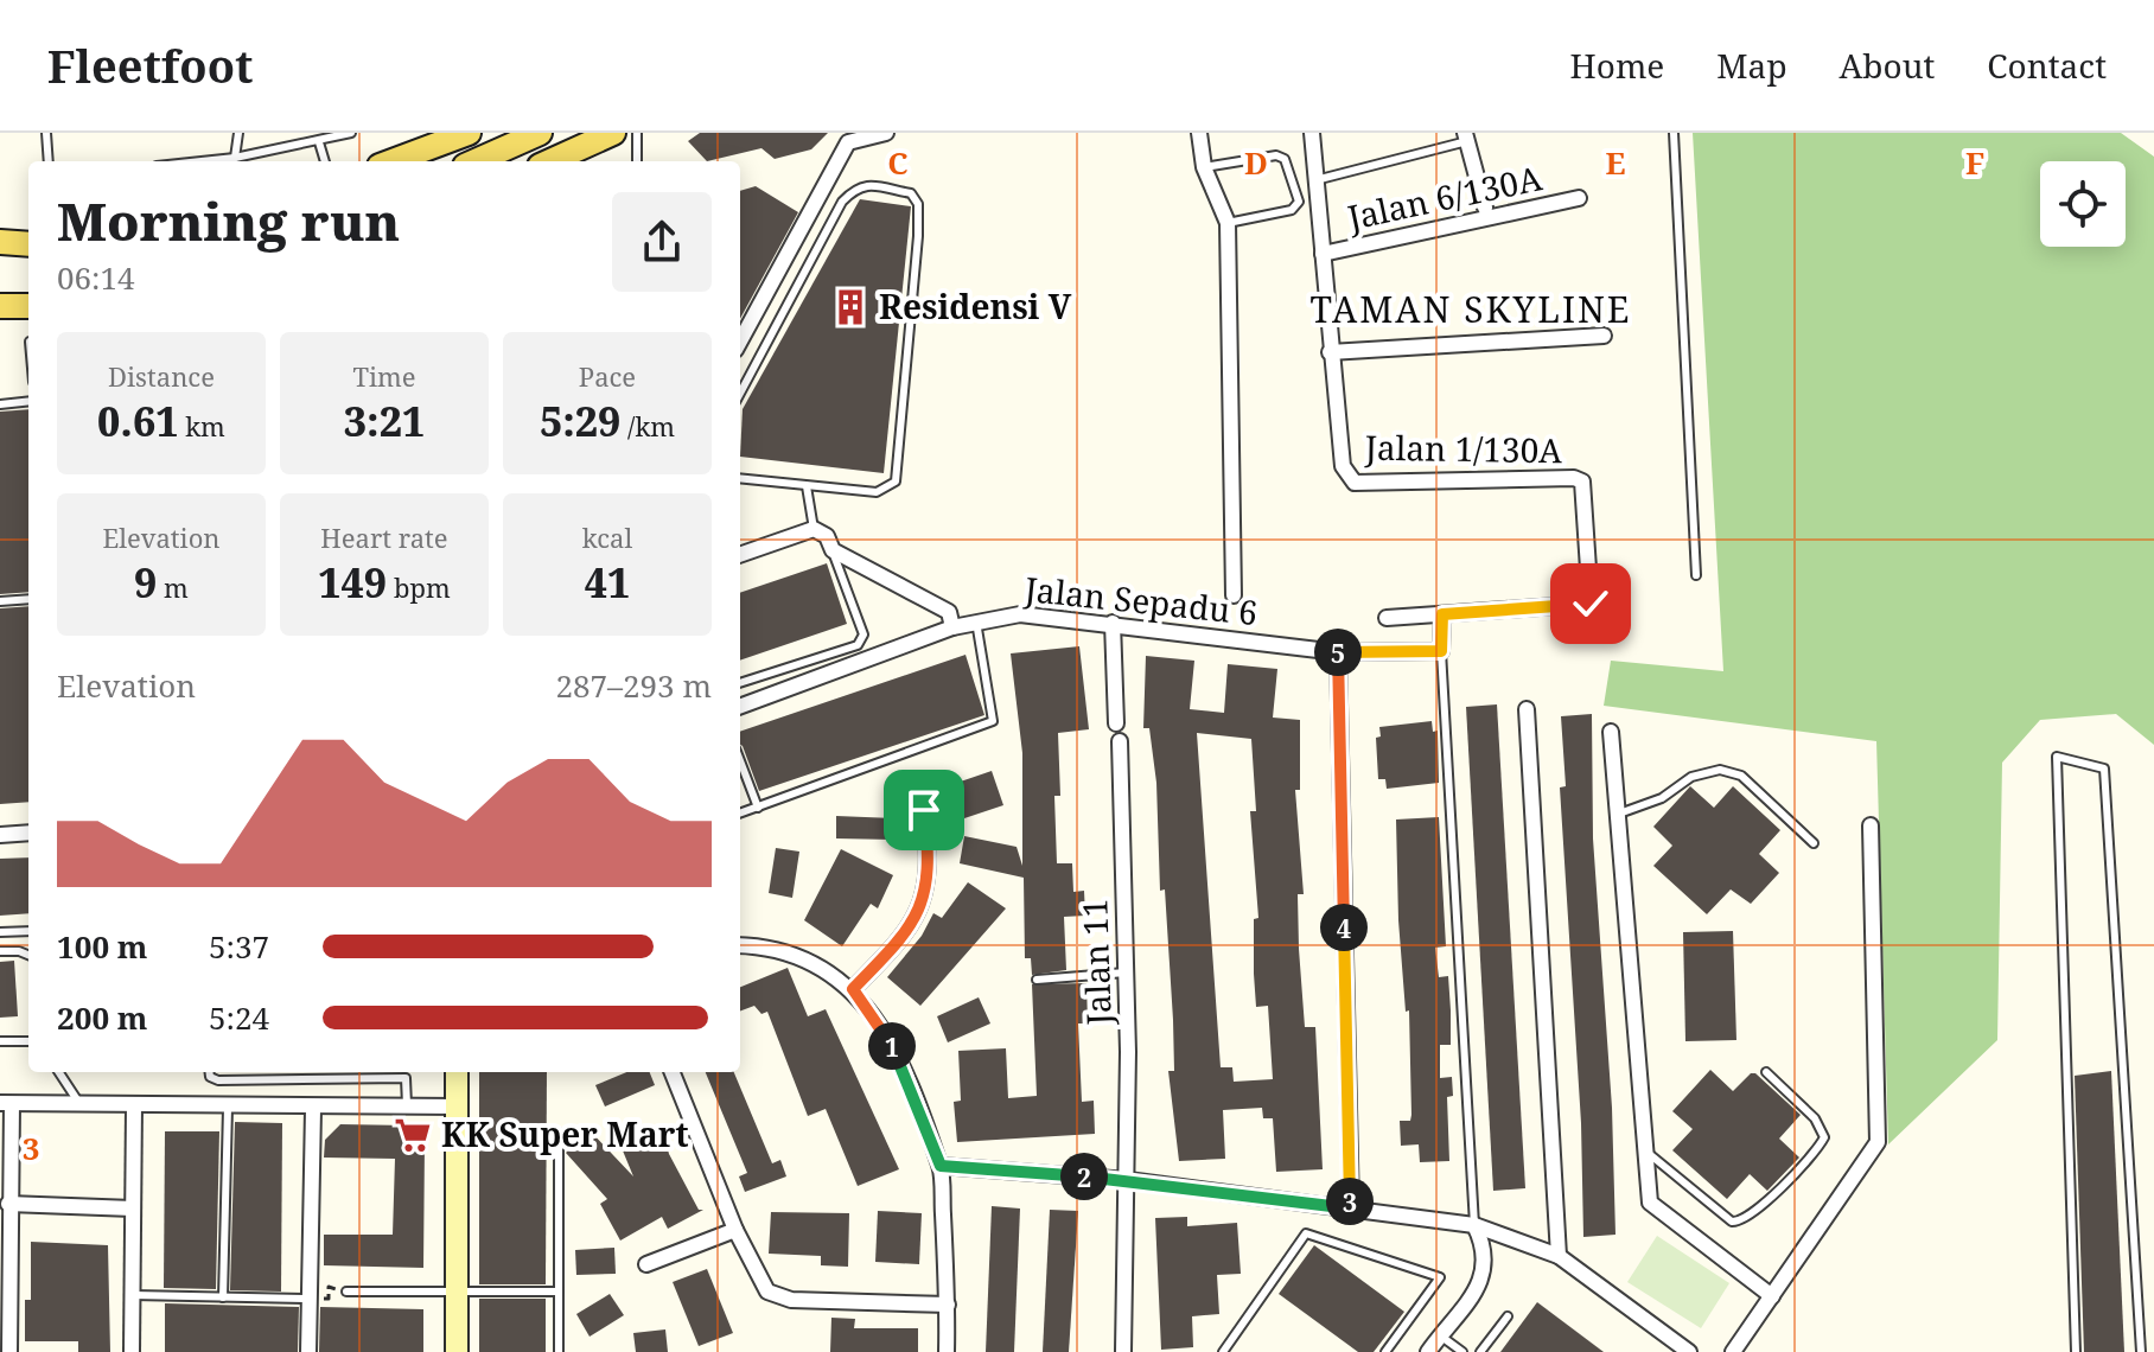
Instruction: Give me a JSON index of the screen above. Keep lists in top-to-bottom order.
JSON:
{
  "streets": {
    "street": [
      "Jalan 6/130A",
      "Jalan 1/130A",
      "Jalan Sepadu 6",
      "Jalan 11"
    ]
  },
  "crossings": [
    ["Jalan 6/130A", "Jalan 1/130A"]
  ],
  "districts": ["TAMAN SKYLINE"],
  "places": {
    "building": ["Residensi V"],
    "supermarket": ["KK Super Mart"]
  },
  "page": {
    "header": "Fleetfoot",
    "nav": [
      "Home",
      "Map",
      "About",
      "Contact"
    ],
    "heading": ["Morning run", "06:14"],
    "stats": [
      ["Distance", "0.61 km"],
      ["Time", "3:21"],
      ["Pace", "5:29 /km"],
      ["Elevation", "9 m"],
      ["Heart rate", "149 bpm"],
      ["kcal", "41"]
    ],
    "pins": [
      "5",
      "4",
      "1",
      "2",
      "3"
    ],
    "chart": ["Elevation", "287–293 m"],
    "list": [
      {
        "name": "100 m",
        "note": "5:37"
      },
      {
        "name": "200 m",
        "note": "5:24"
      }
    ]
  },
  "grid": {
    "columns": [
      "C",
      "D",
      "E",
      "F"
    ],
    "rows": ["3"]
  }
}
